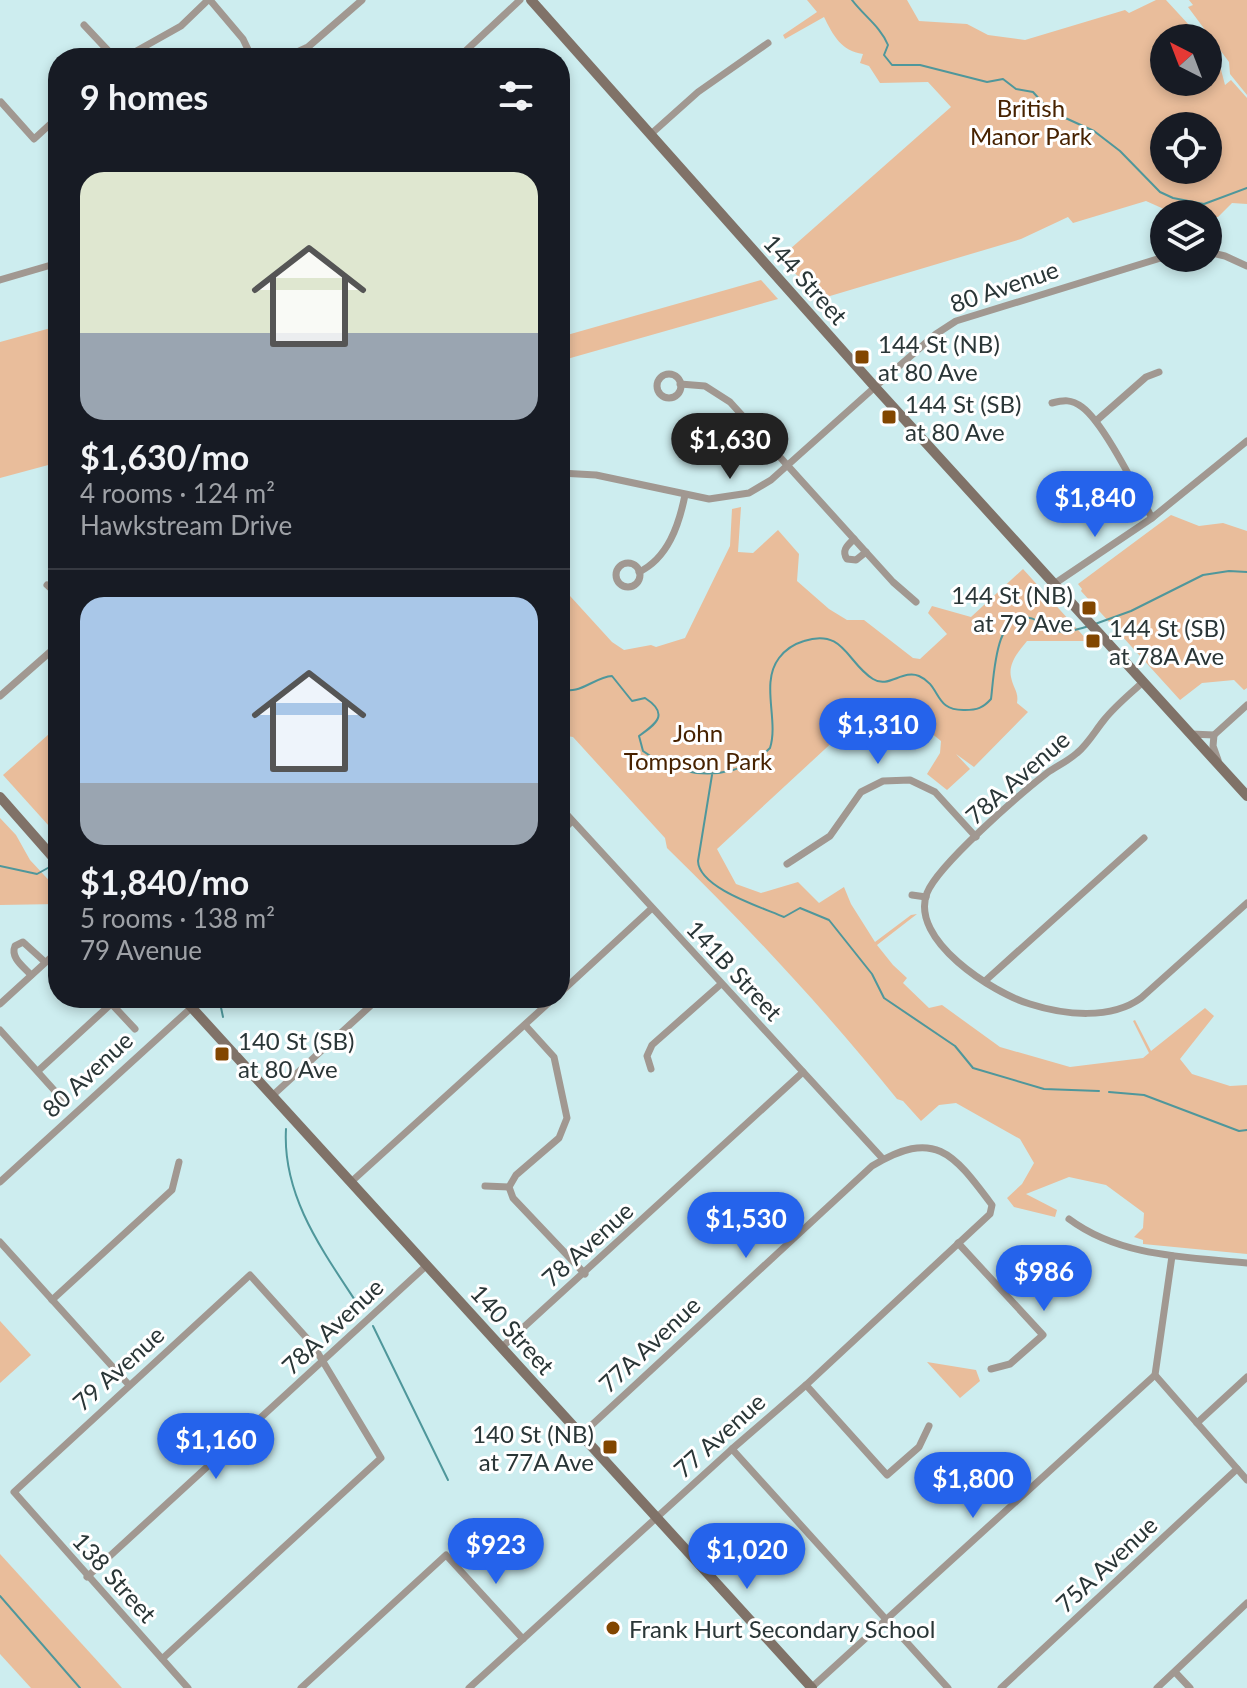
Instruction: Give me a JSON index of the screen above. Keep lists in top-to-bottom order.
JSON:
{
  "streets": {
    "main road": ["144 Street", "140 Street"],
    "street": [
      "80 Avenue",
      "78A Avenue",
      "141B Street",
      "78 Avenue",
      "77A Avenue",
      "79 Avenue",
      "77 Avenue",
      "75A Avenue",
      "138 Street"
    ]
  },
  "crossings": [
    ["144 Street", "80 Avenue"],
    ["144 Street", "78A Avenue"],
    ["80 Avenue", "140 Street"],
    ["78A Avenue", "140 Street"],
    ["78A Avenue", "79 Avenue"],
    ["78A Avenue", "138 Street"],
    ["141B Street", "78 Avenue"],
    ["141B Street", "77A Avenue"],
    ["78 Avenue", "140 Street"],
    ["140 Street", "77A Avenue"],
    ["140 Street", "77 Avenue"],
    ["77A Avenue", "77 Avenue"],
    ["79 Avenue", "138 Street"]
  ],
  "parks": ["British Manor Park", "John Tompson Park"],
  "places": {
    "transit": [
      "144 St (NB) at 80 Ave",
      "144 St (SB) at 80 Ave",
      "144 St (NB) at 79 Ave",
      "144 St (SB) at 78A Ave",
      "140 St (SB) at 80 Ave",
      "140 St (NB) at 77A Ave"
    ],
    "other": ["Frank Hurt Secondary School"]
  },
  "north": "top left",
  "page": {
    "heading": "9 homes",
    "list": [
      {
        "name": "$1,630/mo",
        "note": "4 rooms · 124 m² · Hawkstream Drive"
      },
      {
        "name": "$1,840/mo",
        "note": "5 rooms · 138 m² · 79 Avenue"
      }
    ],
    "price": [
      "$1,630",
      "$1,840",
      "$1,310",
      "$1,530",
      "$986",
      "$1,160",
      "$1,800",
      "$923",
      "$1,020"
    ]
  }
}
